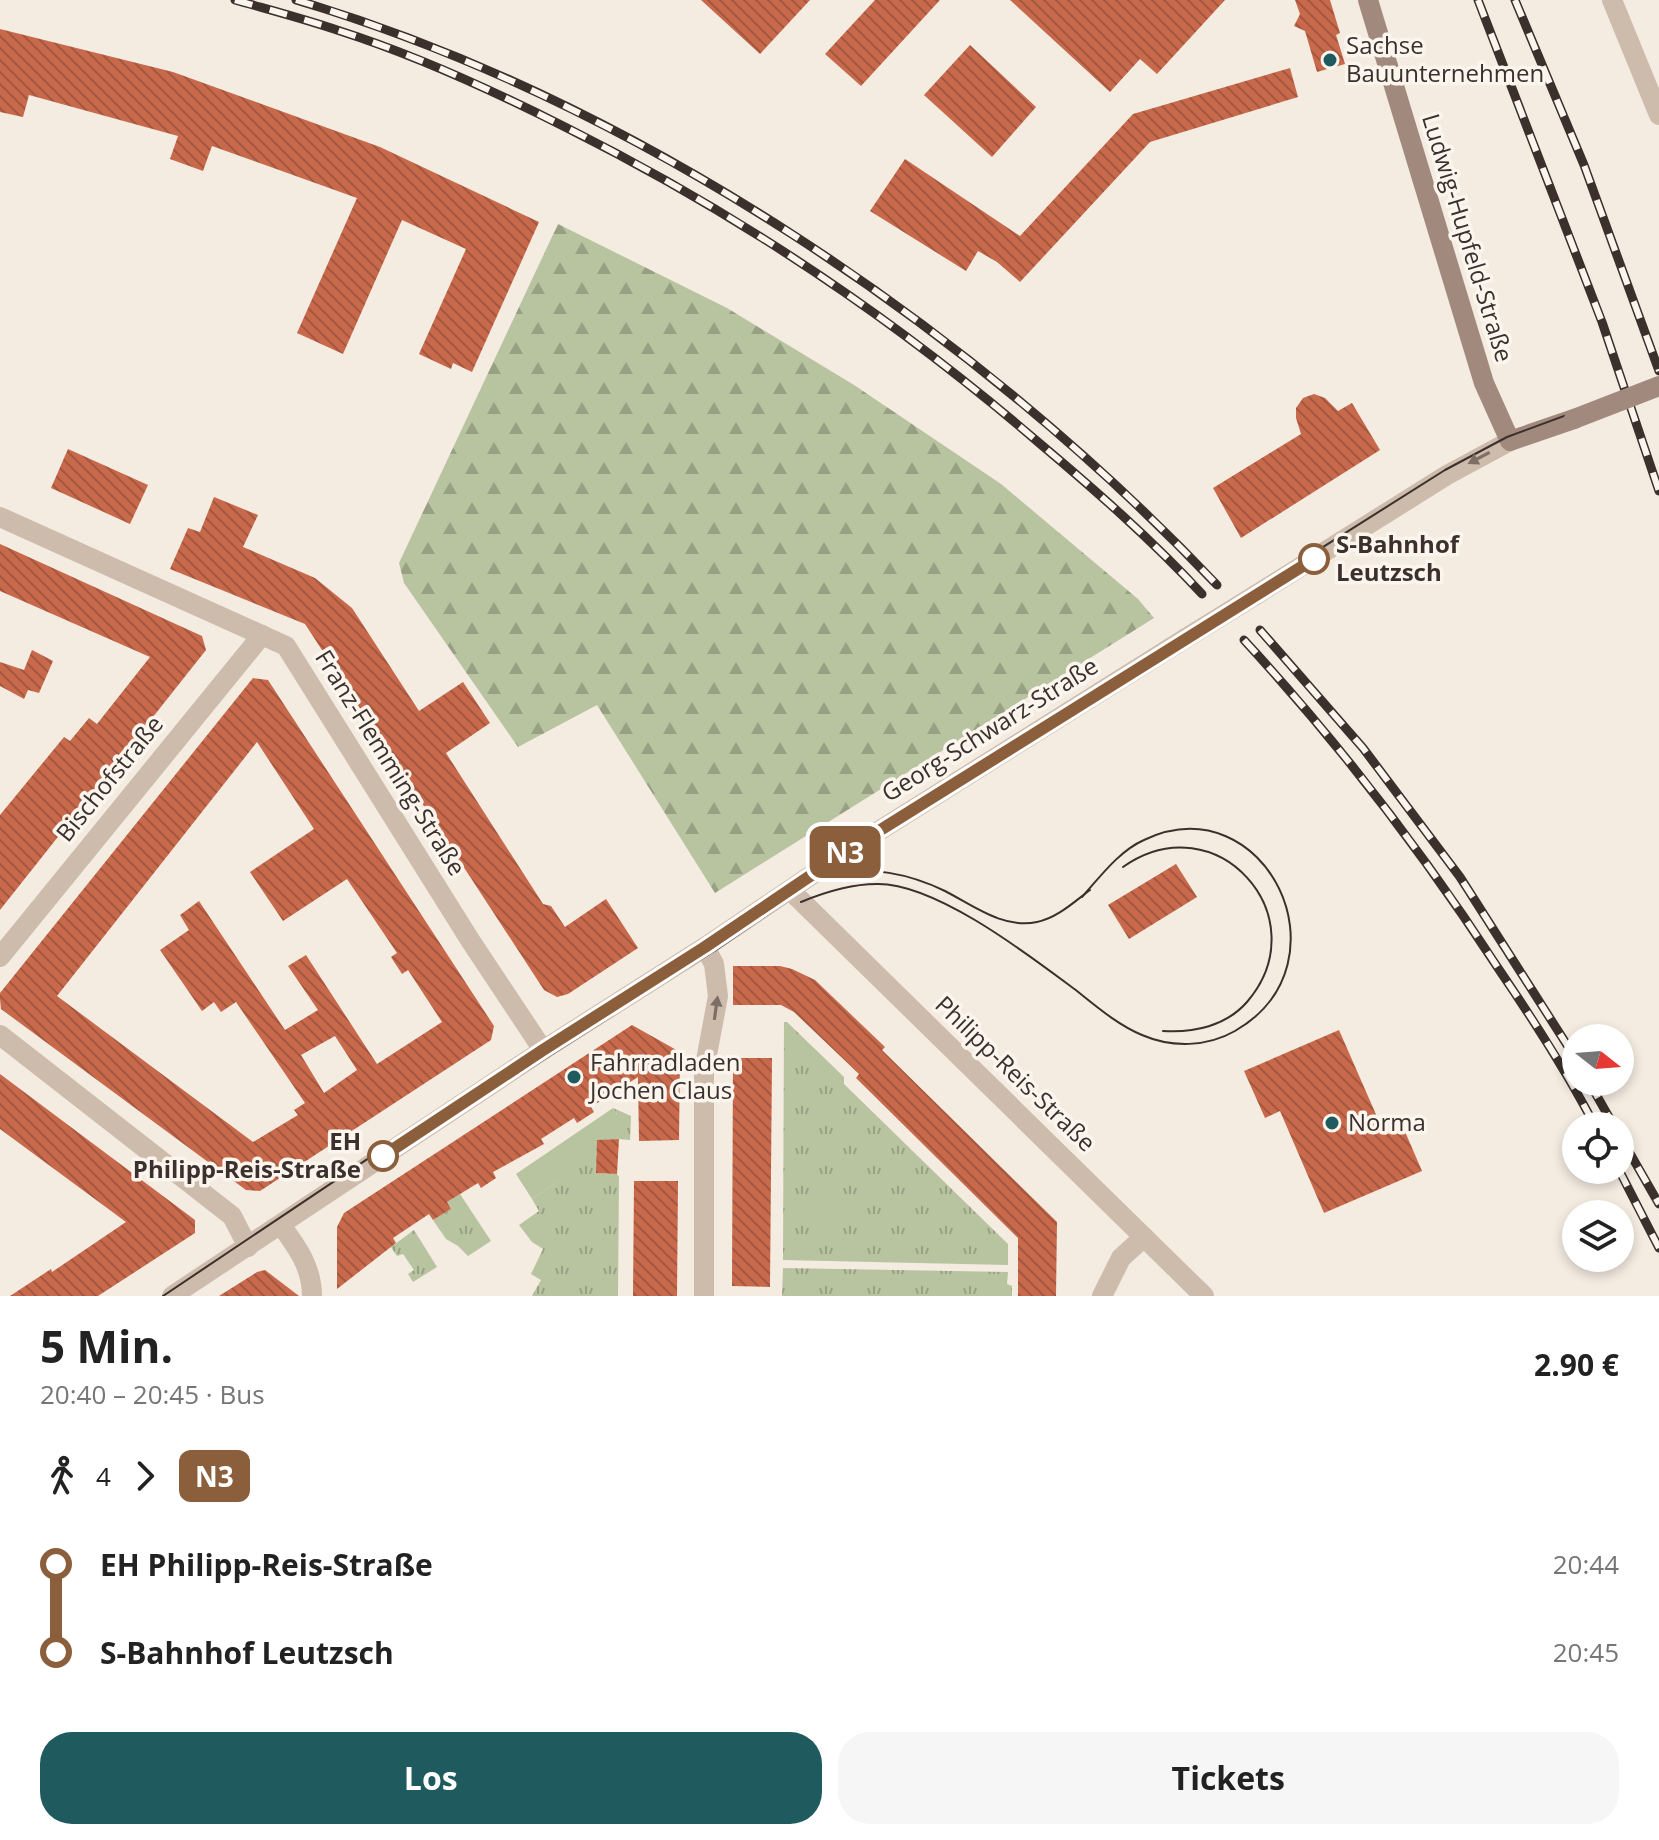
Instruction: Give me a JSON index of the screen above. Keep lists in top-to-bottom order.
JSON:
{
  "streets": {
    "main road": ["Ludwig-Hupfeld-Straße", "Georg-Schwarz-Straße"],
    "street": ["Franz-Flemming-Straße", "Bischofstraße", "Philipp-Reis-Straße"]
  },
  "crossings": [
    ["Ludwig-Hupfeld-Straße", "Georg-Schwarz-Straße"],
    ["Georg-Schwarz-Straße", "Franz-Flemming-Straße"],
    ["Georg-Schwarz-Straße", "Philipp-Reis-Straße"],
    ["Franz-Flemming-Straße", "Bischofstraße"]
  ],
  "one_way": ["Georg-Schwarz-Straße"],
  "places": [
    "Sachse Bauunternehmen",
    "S-Bahnhof Leutzsch",
    "Fahrradladen Jochen Claus",
    "Norma",
    "EH Philipp-Reis-Straße"
  ],
  "lines": ["bus line N3"],
  "north": "right",
  "page": {
    "on_map": "N3",
    "heading": ["5 Min.", "20:40 – 20:45 · Bus", "2.90 €"],
    "legs": ["4", "N3"],
    "list": [
      {
        "name": "EH Philipp-Reis-Straße",
        "value": "20:44"
      },
      {
        "name": "S-Bahnhof Leutzsch",
        "value": "20:45"
      }
    ],
    "buttons": ["Los", "Tickets"]
  }
}
